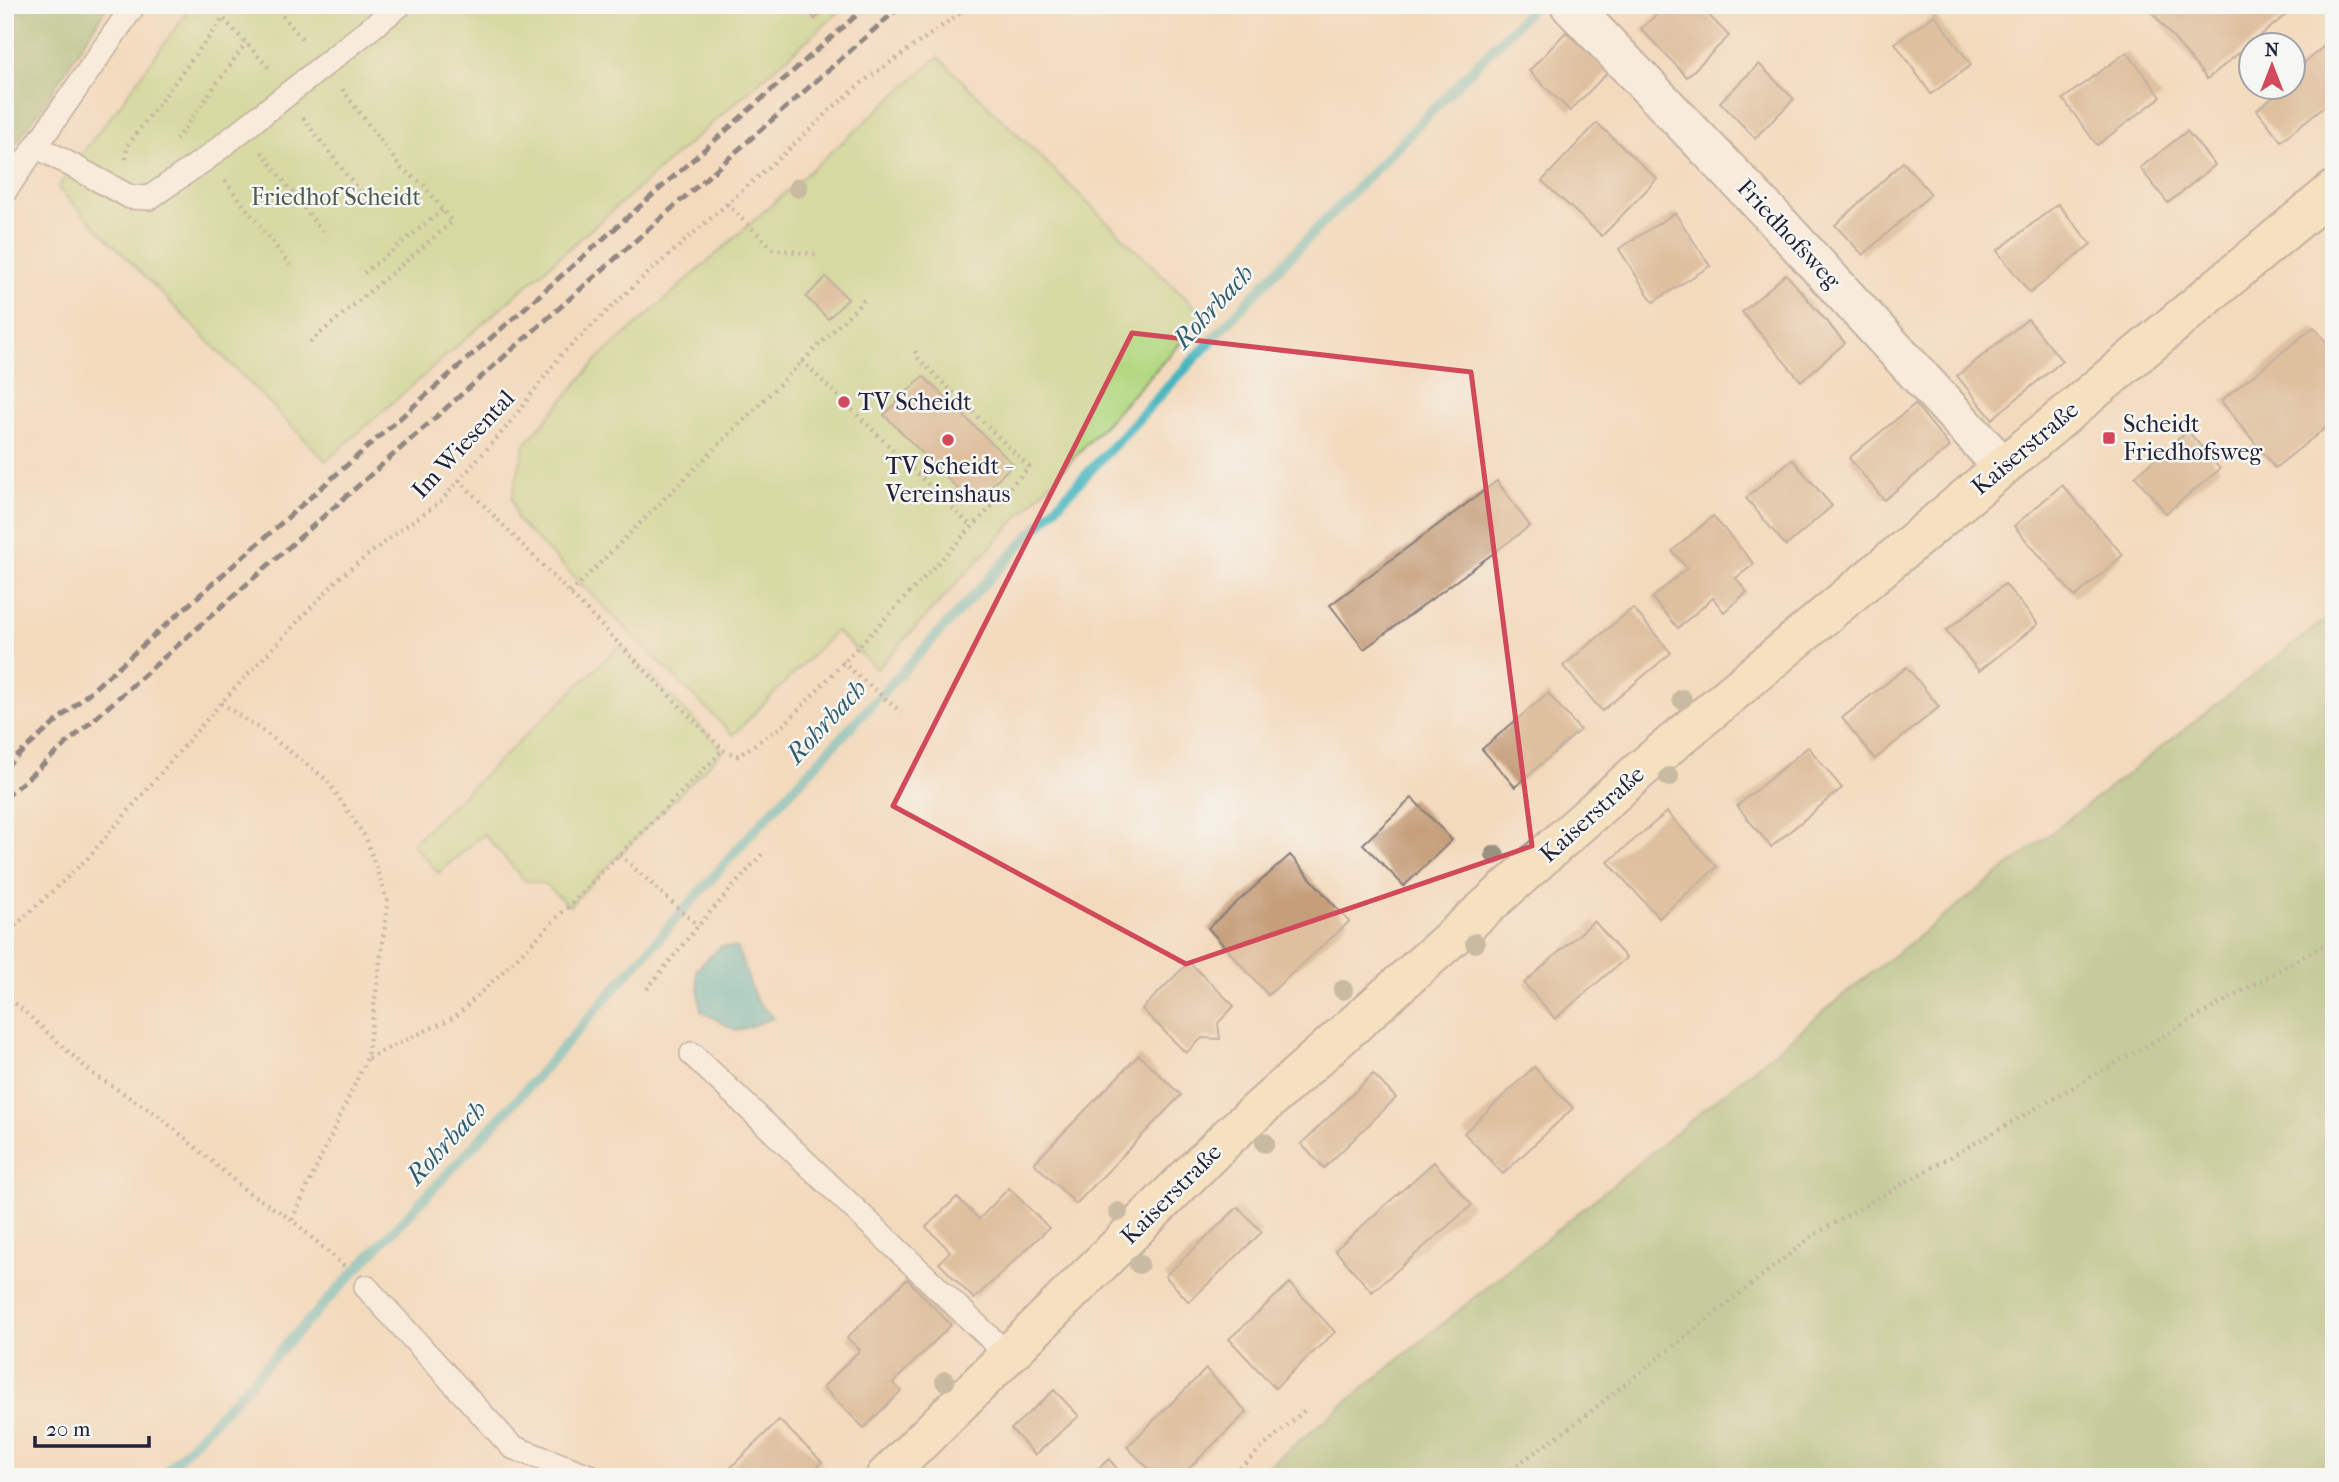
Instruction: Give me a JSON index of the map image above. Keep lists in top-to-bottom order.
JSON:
{
  "streets": {
    "main road": ["Kaiserstraße"],
    "street": ["Friedhofsweg"],
    "path": ["Im Wiesental"]
  },
  "crossings": [
    ["Friedhofsweg", "Kaiserstraße"]
  ],
  "water": ["Rohrbach"],
  "parks": ["Friedhof Scheidt"],
  "places": {
    "other": ["TV Scheidt", "TV Scheidt - Vereinshaus"],
    "transit": ["Scheidt Friedhofsweg"]
  },
  "scale_bar": "20 m",
  "north": "top"
}
